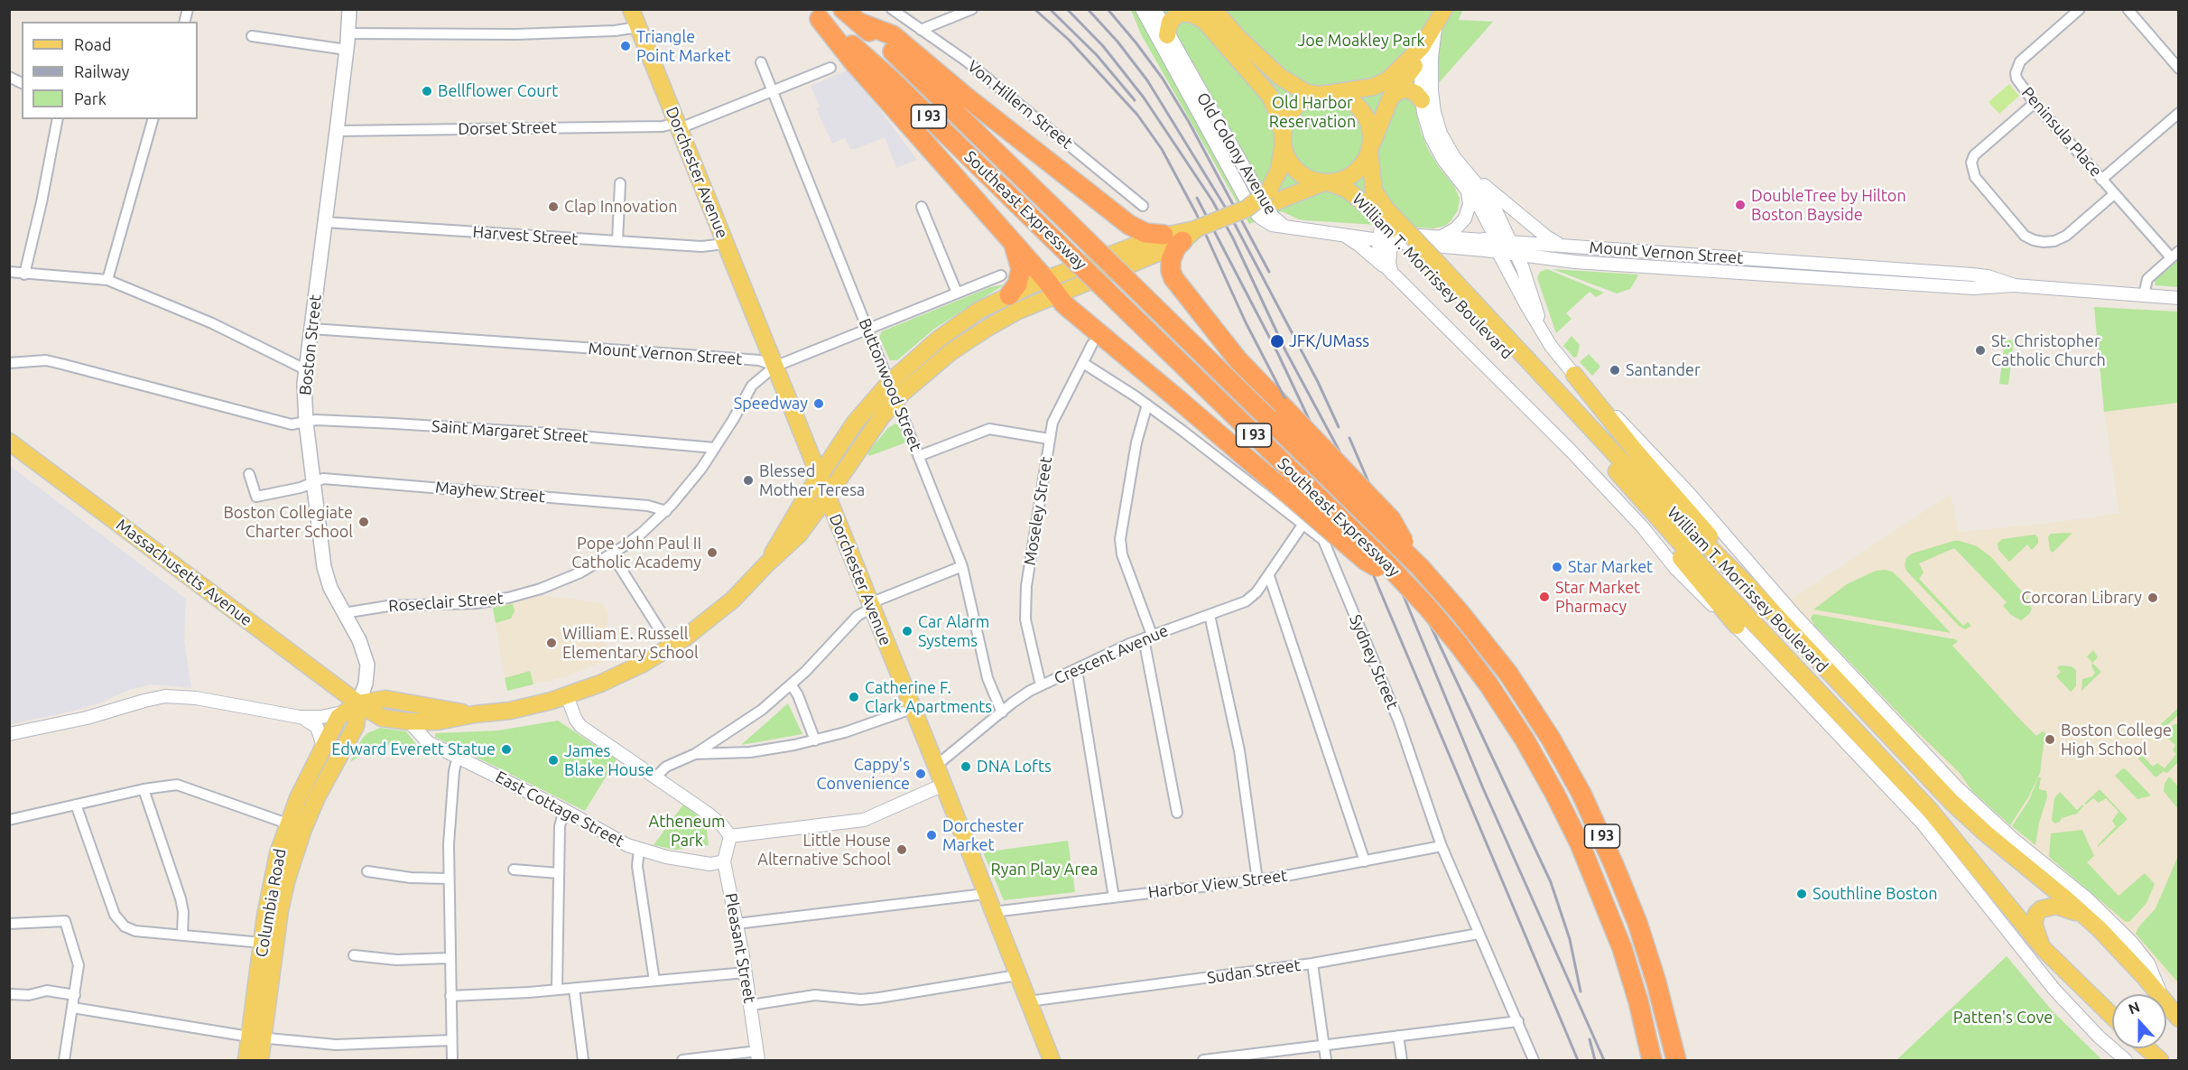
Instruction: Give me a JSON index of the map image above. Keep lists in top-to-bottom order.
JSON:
{
  "streets": {
    "highway": ["I 93", "Southeast Expressway"],
    "main road": [
      "Dorchester Avenue",
      "William T. Morrissey Boulevard",
      "Boston Street",
      "Massachusetts Avenue",
      "Columbia Road"
    ],
    "street": [
      "Von Hillern Street",
      "Dorset Street",
      "Peninsula Place",
      "Old Colony Avenue",
      "Harvest Street",
      "Mount Vernon Street",
      "Buttonwood Street",
      "Saint Margaret Street",
      "Mayhew Street",
      "Moseley Street",
      "Roseclair Street",
      "Crescent Avenue",
      "Sydney Street",
      "East Cottage Street",
      "Harbor View Street",
      "Pleasant Street",
      "Sudan Street"
    ]
  },
  "crossings": [
    ["Dorset Street", "Dorchester Avenue"],
    ["Dorset Street", "Boston Street"],
    ["Dorset Street", "Buttonwood Street"],
    ["Old Colony Avenue", "Mount Vernon Street"],
    ["Dorchester Avenue", "Harvest Street"],
    ["Dorchester Avenue", "Mount Vernon Street"],
    ["Dorchester Avenue", "Roseclair Street"],
    ["Dorchester Avenue", "Crescent Avenue"],
    ["Dorchester Avenue", "Harbor View Street"],
    ["Dorchester Avenue", "Sudan Street"],
    ["Harvest Street", "Boston Street"],
    ["Mount Vernon Street", "William T. Morrissey Boulevard"],
    ["Mount Vernon Street", "Boston Street"],
    ["Mount Vernon Street", "Roseclair Street"],
    ["Boston Street", "Saint Margaret Street"],
    ["Boston Street", "Mayhew Street"],
    ["Boston Street", "Massachusetts Avenue"],
    ["Boston Street", "Roseclair Street"],
    ["Boston Street", "Columbia Road"],
    ["Buttonwood Street", "Crescent Avenue"],
    ["Saint Margaret Street", "Roseclair Street"],
    ["Mayhew Street", "Roseclair Street"],
    ["Moseley Street", "Crescent Avenue"],
    ["Moseley Street", "Sydney Street"],
    ["Massachusetts Avenue", "Columbia Road"],
    ["Crescent Avenue", "Sydney Street"],
    ["Sydney Street", "Harbor View Street"],
    ["Sydney Street", "Sudan Street"],
    ["East Cottage Street", "Pleasant Street"]
  ],
  "parks": [
    "Joe Moakley Park",
    "Old Harbor Reservation",
    "Atheneum Park",
    "Ryan Play Area",
    "Patten's Cove"
  ],
  "places": [
    "Triangle Point Market",
    "Bellflower Court",
    "DoubleTree by Hilton Boston Bayside",
    "Clap Innovation",
    "JFK/UMass",
    "St. Christopher Catholic Church",
    "Santander",
    "Speedway",
    "Blessed Mother Teresa",
    "Boston Collegiate Charter School",
    "Pope John Paul II Catholic Academy",
    "Star Market",
    "Star Market Pharmacy",
    "Corcoran Library",
    "Car Alarm Systems",
    "William E. Russell Elementary School",
    "Catherine F. Clark Apartments",
    "Boston College High School",
    "Edward Everett Statue",
    "James Blake House",
    "DNA Lofts",
    "Cappy's Convenience",
    "Dorchester Market",
    "Little House Alternative School",
    "Southline Boston"
  ],
  "legend": ["Road", "Railway", "Park"],
  "north": "top"
}
